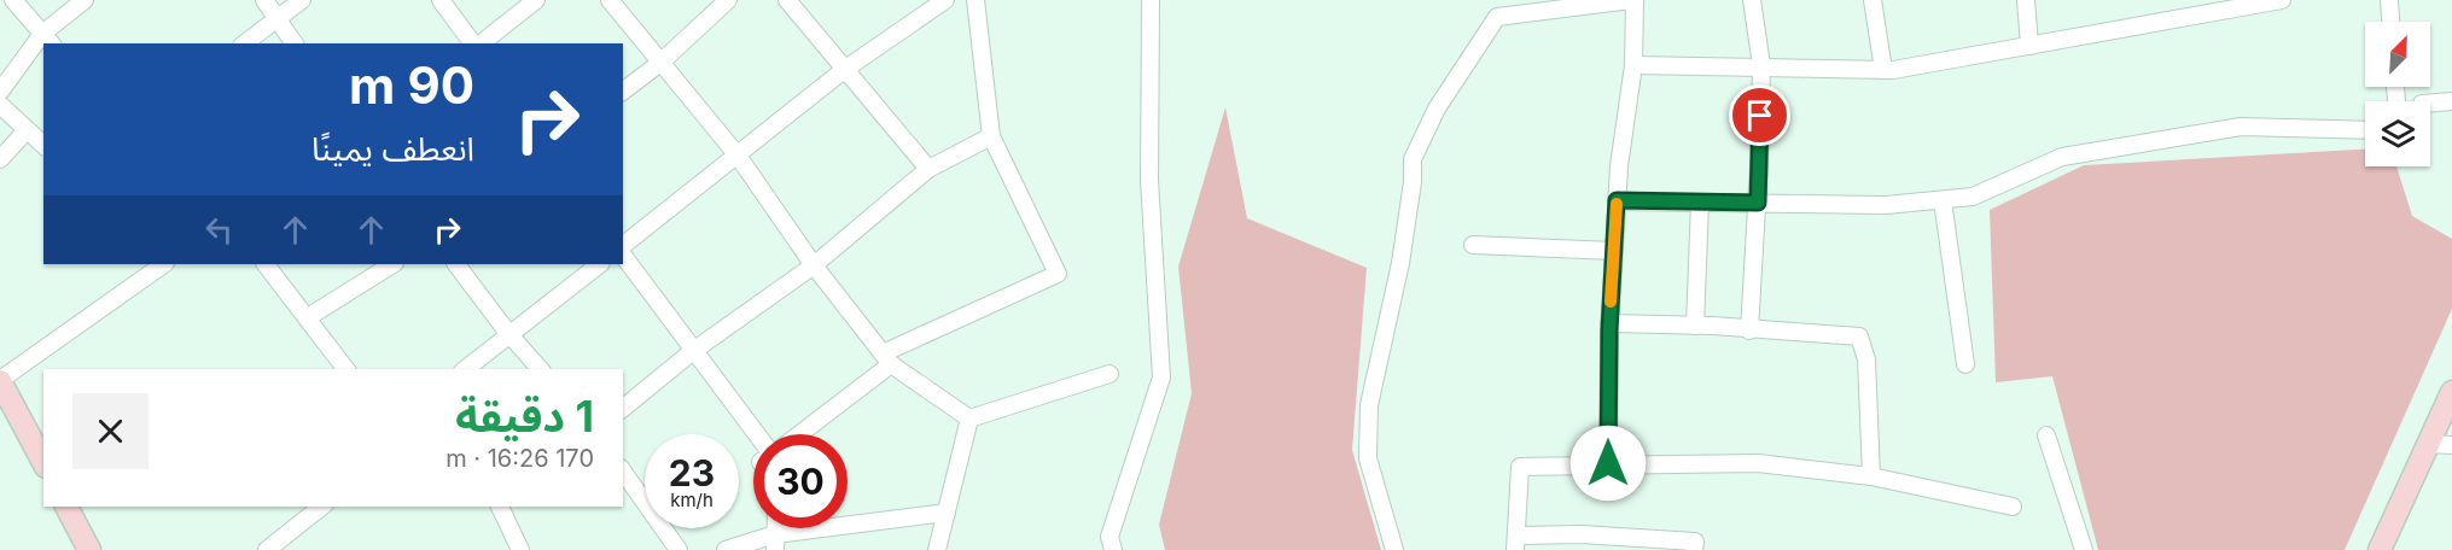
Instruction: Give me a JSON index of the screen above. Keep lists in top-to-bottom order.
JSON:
{
  "north": "top right",
  "page": {
    "turn": ["90 m", "انعطف يمينًا"],
    "heading": ["1 دقيقة", "170 m · 16:26"],
    "speed": "23 km/h",
    "limit": "30"
  }
}
